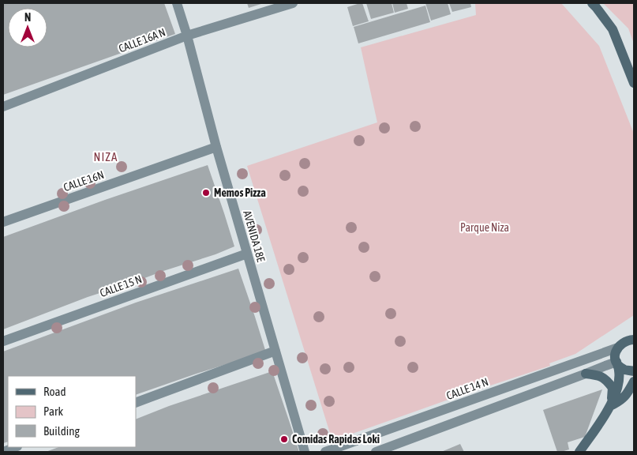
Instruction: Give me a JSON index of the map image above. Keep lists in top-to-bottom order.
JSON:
{
  "streets": {
    "street": [
      "CALLE 16A N",
      "CALLE 16N",
      "AVENIDA 18E",
      "CALLE 15 N",
      "CALLE 14 N"
    ]
  },
  "crossings": [
    ["CALLE 16A N", "AVENIDA 18E"],
    ["CALLE 16N", "AVENIDA 18E"],
    ["AVENIDA 18E", "CALLE 15 N"]
  ],
  "districts": ["NIZA"],
  "parks": ["Parque Niza"],
  "places": ["Memos Pizza", "Comidas Rapidas Loki"],
  "legend": ["Road", "Park", "Building"],
  "north": "top"
}
